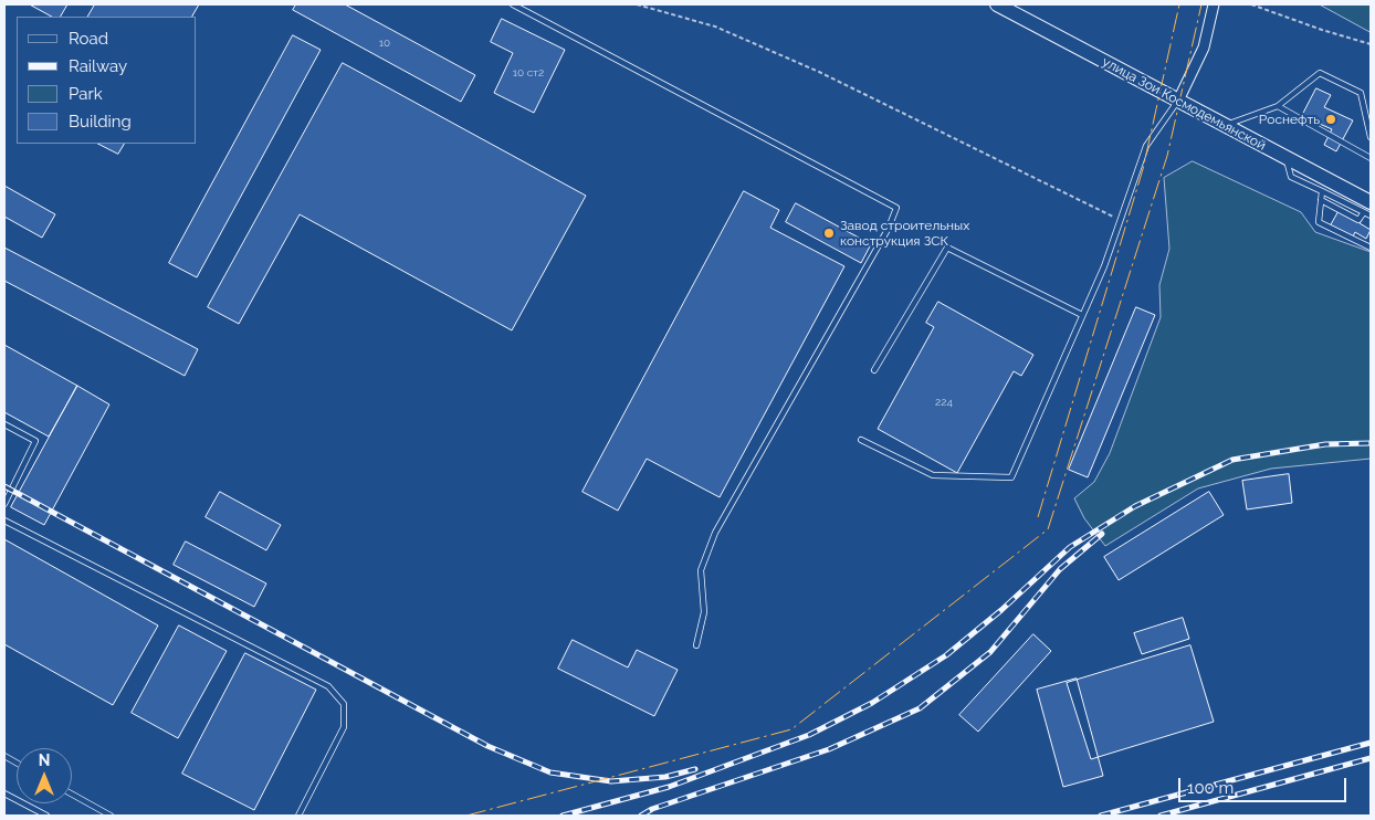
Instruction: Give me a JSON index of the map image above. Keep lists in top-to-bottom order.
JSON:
{
  "streets": {
    "main road": ["улица Зои Космодемьянской"]
  },
  "places": ["Роснефть", "Завод строительных конструкция ЗСК"],
  "house_numbers": ["10", "10 ст2", "224"],
  "legend": [
    "Road",
    "Railway",
    "Park",
    "Building"
  ],
  "scale_bar": "100 m",
  "north": "top"
}
